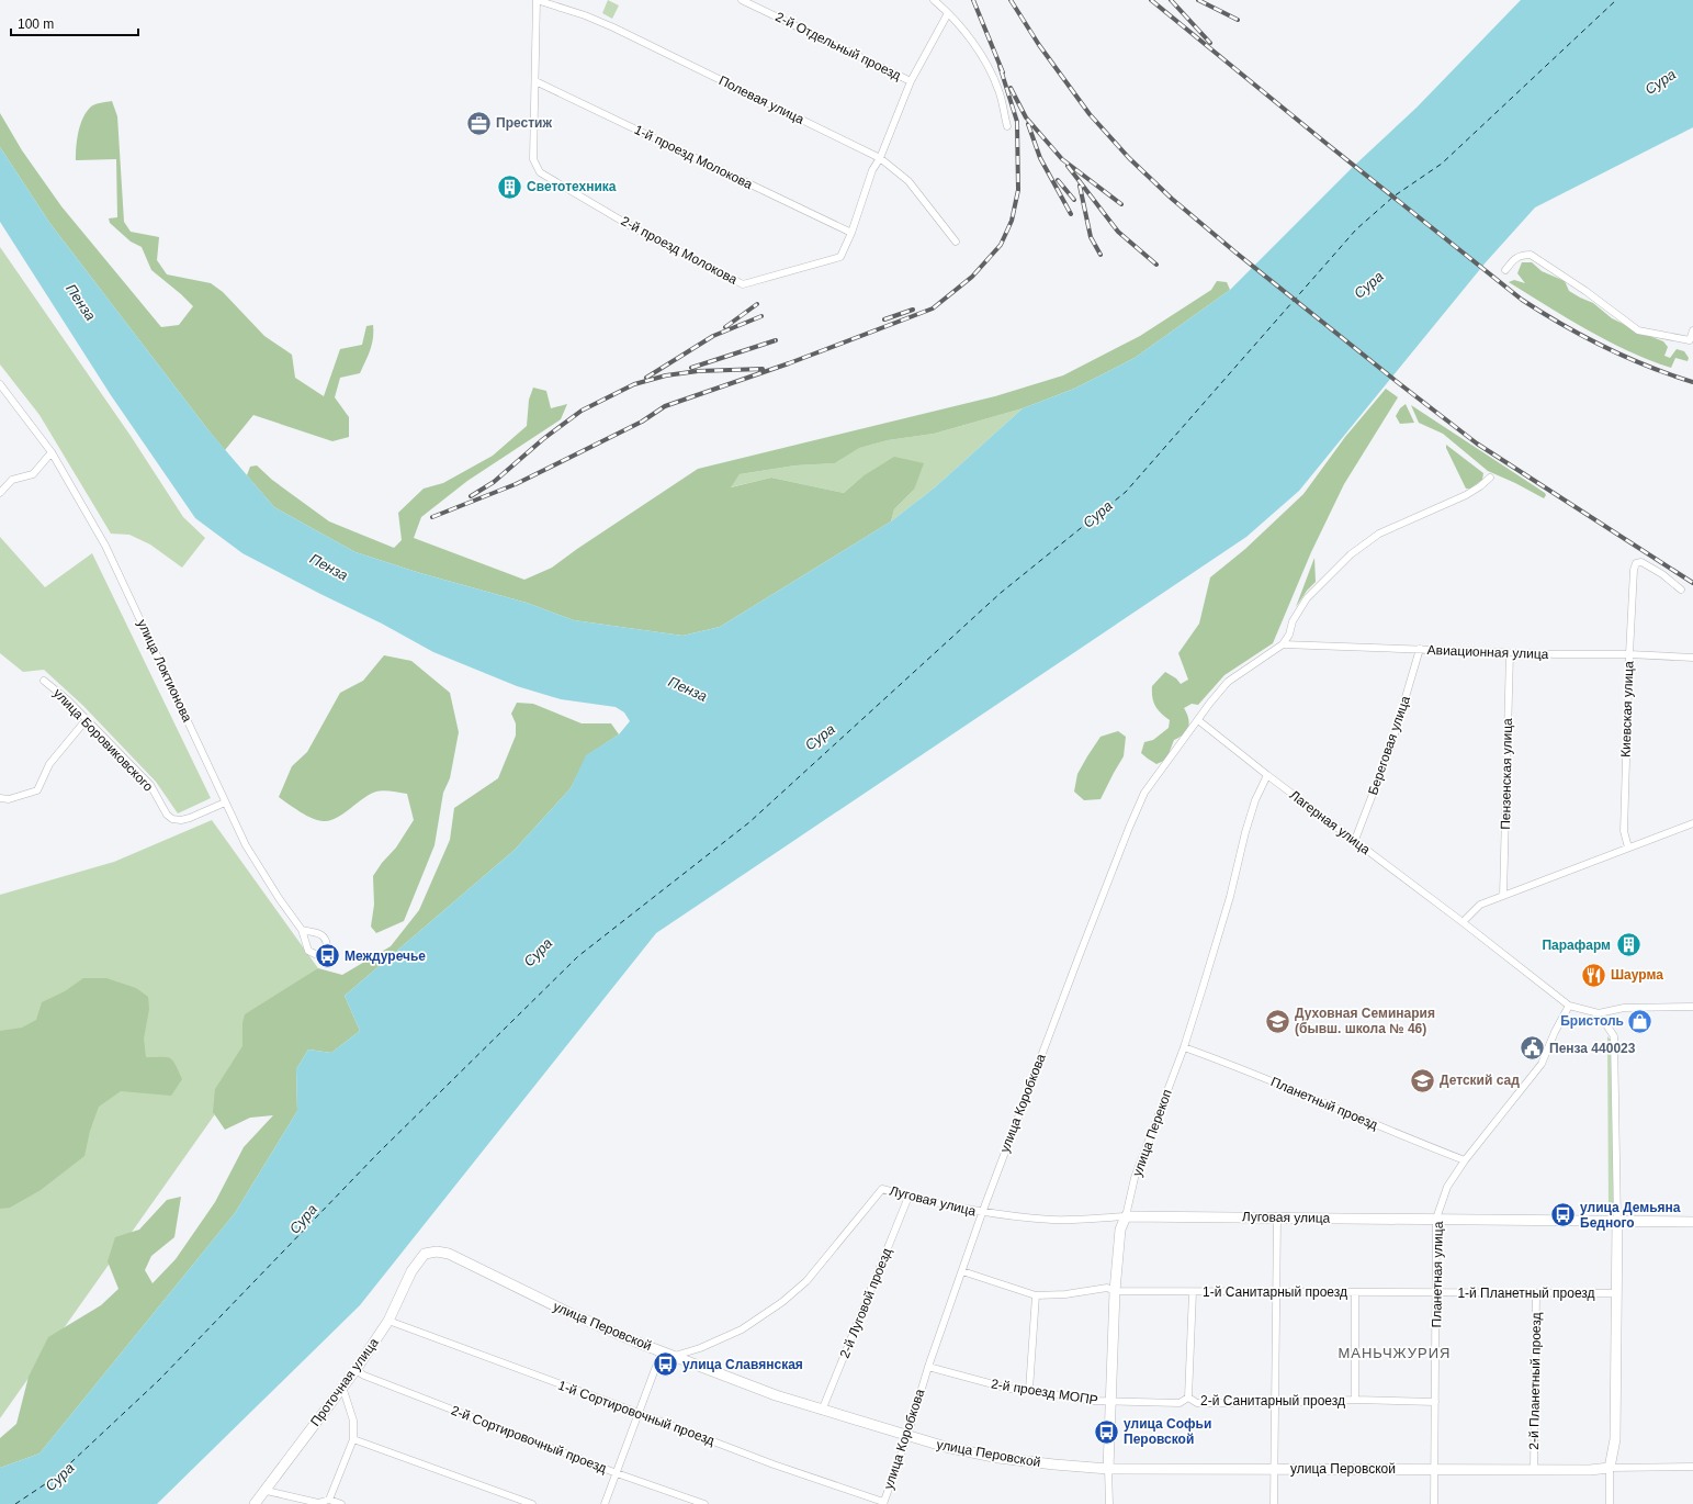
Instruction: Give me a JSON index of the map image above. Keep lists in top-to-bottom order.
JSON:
{
  "streets": {
    "main road": [
      "улица Перекоп",
      "Луговая улица",
      "улица Перовской",
      "Проточная улица"
    ],
    "street": [
      "2-й Отдельный проезд",
      "Полевая улица",
      "1-й проезд Молокова",
      "2-й проезд Молокова",
      "Авиационная улица",
      "улица Локтионова",
      "Киевская улица",
      "улица Боровиковского",
      "Береговая улица",
      "Пензенская улица",
      "Лагерная улица",
      "улица Коробкова",
      "Планетный проезд",
      "Планетная улица",
      "1-й Санитарный проезд",
      "1-й Планетный проезд",
      "2-й Луговой проезд",
      "2-й Планетный проезд",
      "2-й проезд МОПР",
      "2-й Санитарный проезд",
      "1-й Сортировочный проезд",
      "2-й Сортировочный проезд"
    ]
  },
  "crossings": [
    ["1-й проезд Молокова", "2-й проезд Молокова"],
    ["Авиационная улица", "Киевская улица"],
    ["Авиационная улица", "Береговая улица"],
    ["Авиационная улица", "Пензенская улица"],
    ["Авиационная улица", "улица Коробкова"],
    ["улица Локтионова", "улица Боровиковского"],
    ["Береговая улица", "Лагерная улица"],
    ["Лагерная улица", "улица Коробкова"],
    ["Лагерная улица", "улица Перекоп"],
    ["Лагерная улица", "Планетная улица"],
    ["улица Коробкова", "Луговая улица"],
    ["улица Коробкова", "улица Перовской"],
    ["улица Коробкова", "2-й проезд МОПР"],
    ["улица Коробкова", "1-й Сортировочный проезд"],
    ["Планетный проезд", "улица Перекоп"],
    ["Планетный проезд", "Планетная улица"],
    ["улица Перекоп", "Луговая улица"],
    ["улица Перекоп", "1-й Санитарный проезд"],
    ["улица Перекоп", "улица Перовской"],
    ["улица Перекоп", "2-й проезд МОПР"],
    ["улица Перекоп", "2-й Санитарный проезд"],
    ["Луговая улица", "Планетная улица"],
    ["Луговая улица", "2-й Луговой проезд"],
    ["Луговая улица", "улица Перовской"],
    ["Планетная улица", "1-й Санитарный проезд"],
    ["Планетная улица", "1-й Планетный проезд"],
    ["Планетная улица", "улица Перовской"],
    ["Планетная улица", "2-й Санитарный проезд"],
    ["1-й Санитарный проезд", "1-й Планетный проезд"],
    ["1-й Планетный проезд", "2-й Планетный проезд"],
    ["2-й Луговой проезд", "улица Перовской"],
    ["улица Перовской", "2-й Планетный проезд"],
    ["улица Перовской", "Проточная улица"],
    ["Проточная улица", "1-й Сортировочный проезд"],
    ["Проточная улица", "2-й Сортировочный проезд"],
    ["2-й проезд МОПР", "2-й Санитарный проезд"]
  ],
  "districts": ["МАНЬЧЖУРИЯ"],
  "water": ["Сура", "Пенза"],
  "places": {
    "office": ["Престиж"],
    "building": ["Светотехника", "Парафарм"],
    "bus stop": [
      "Междуречье",
      "улица Демьяна Бедного",
      "улица Славянская",
      "улица Софьи Перовской"
    ],
    "restaurant": ["Шаурма"],
    "school or university": ["Духовная Семинария (бывш. школа № 46)", "Детский сад"],
    "shop": ["Бристоль"],
    "public building": ["Пенза 440023"]
  },
  "scale_bar": "100 m"
}
